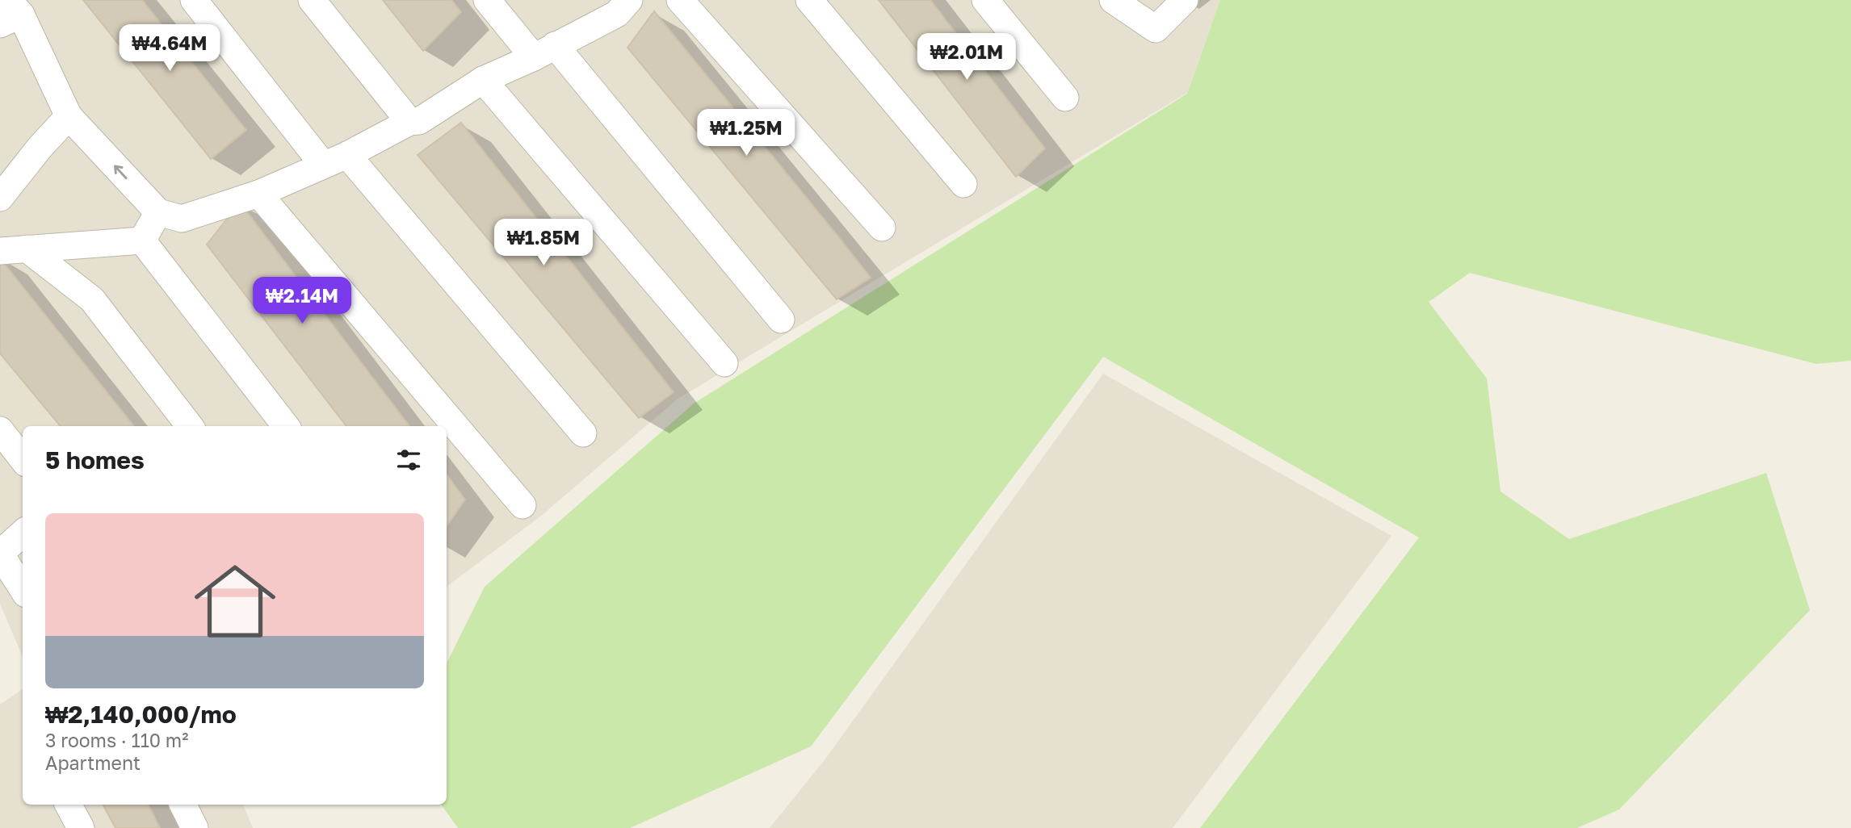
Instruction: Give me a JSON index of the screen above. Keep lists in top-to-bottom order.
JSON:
{
  "page": {
    "price": [
      "₩4.64M",
      "₩2.01M",
      "₩1.25M",
      "₩1.85M",
      "₩2.14M"
    ],
    "heading": "5 homes",
    "list": [
      {
        "name": "₩2,140,000/mo",
        "note": "3 rooms · 110 m² · Apartment"
      }
    ]
  }
}
